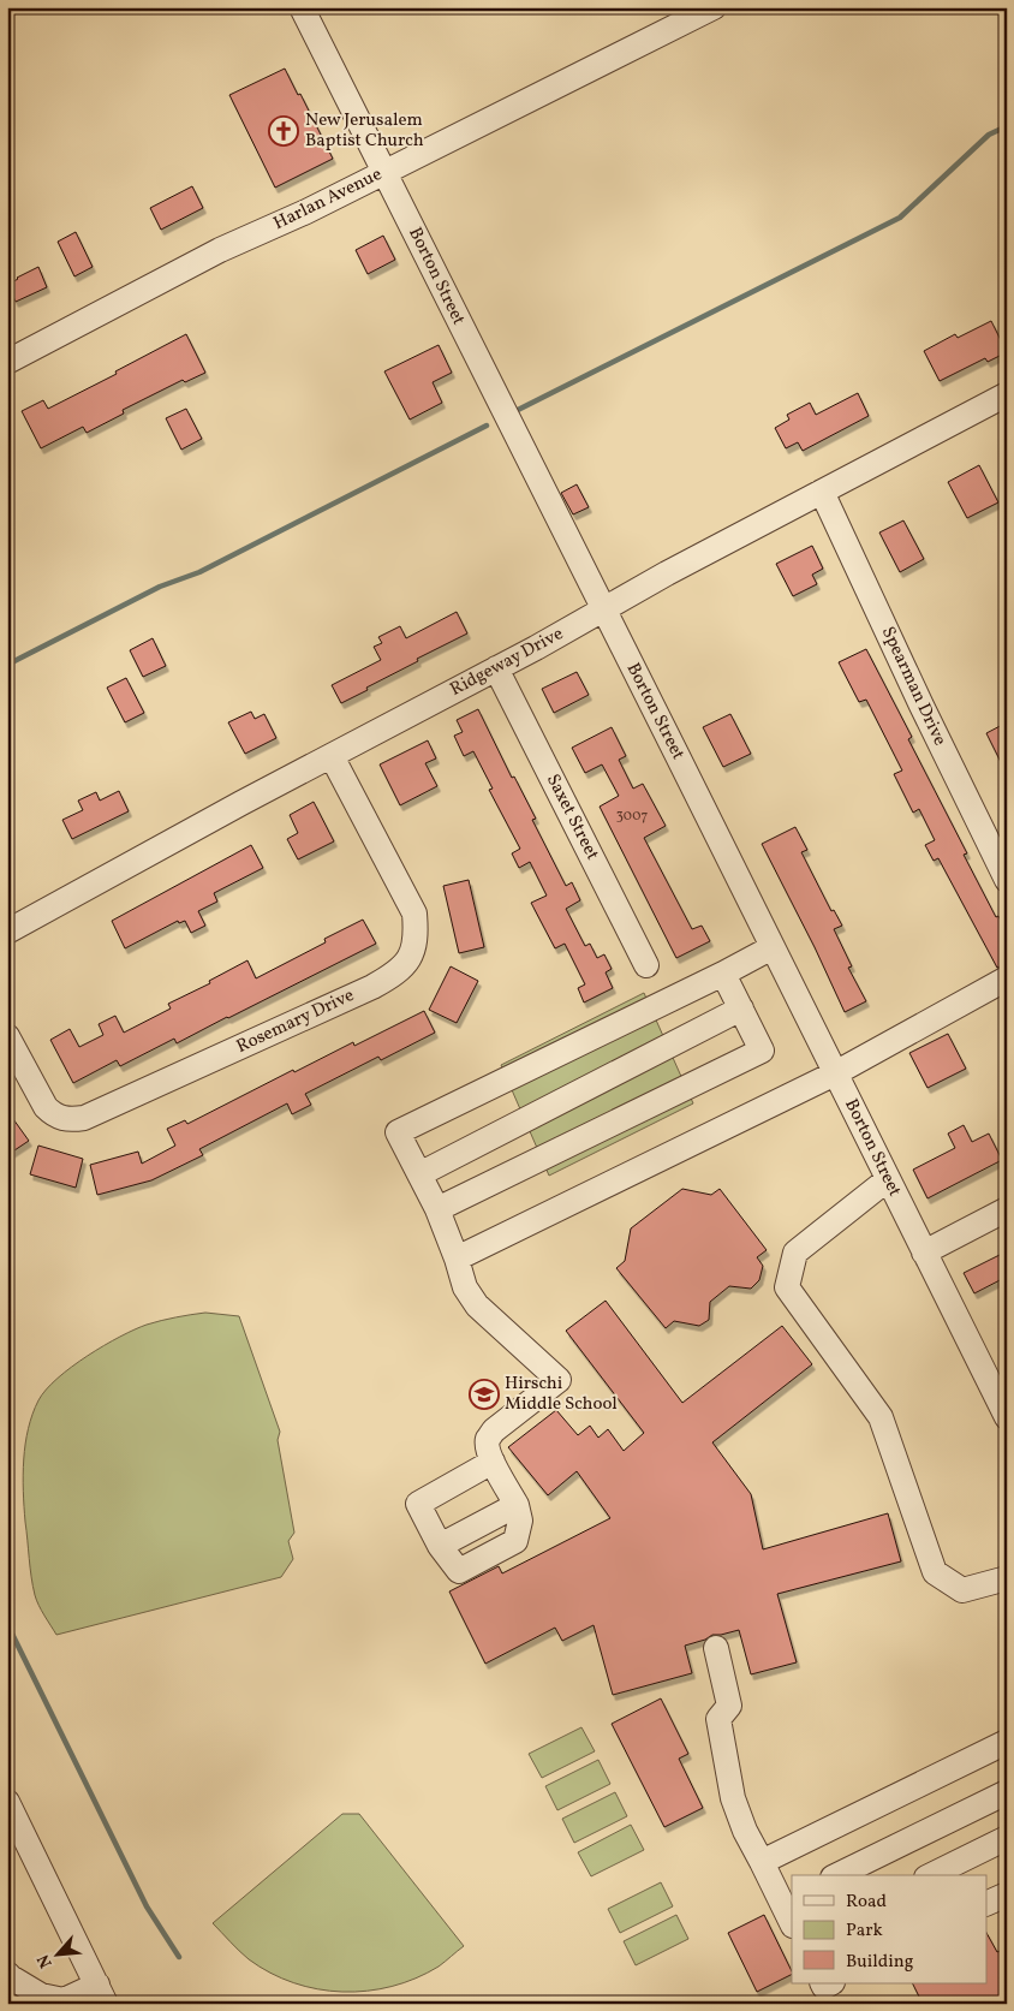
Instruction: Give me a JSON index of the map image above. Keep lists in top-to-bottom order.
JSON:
{
  "streets": {
    "street": [
      "Harlan Avenue",
      "Borton Street",
      "Ridgeway Drive",
      "Spearman Drive",
      "Saxet Street",
      "Rosemary Drive"
    ]
  },
  "crossings": [
    ["Harlan Avenue", "Borton Street"],
    ["Borton Street", "Ridgeway Drive"],
    ["Ridgeway Drive", "Spearman Drive"],
    ["Ridgeway Drive", "Saxet Street"],
    ["Ridgeway Drive", "Rosemary Drive"]
  ],
  "places": {
    "church": ["New Jerusalem Baptist Church"],
    "school or university": ["Hirschi Middle School"]
  },
  "house_numbers": ["3007"],
  "legend": ["Road", "Park", "Building"],
  "north": "bottom left"
}
